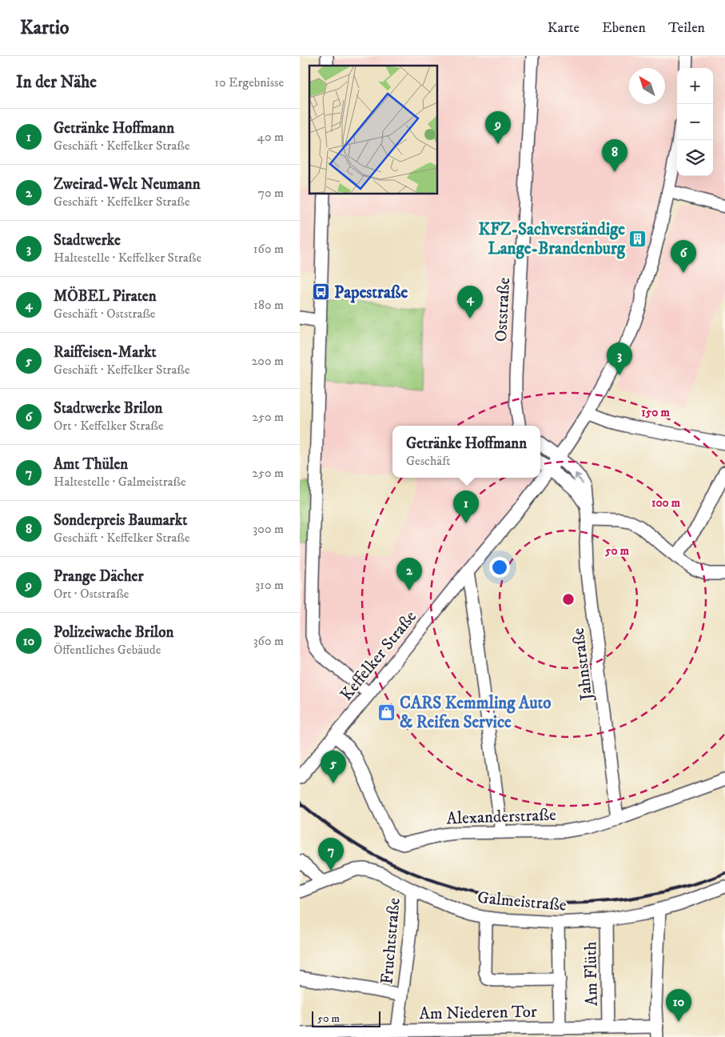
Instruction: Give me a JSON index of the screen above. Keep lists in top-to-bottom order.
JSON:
{
  "streets": {
    "street": [
      "Oststraße",
      "Keffelker Straße",
      "Jahnstraße",
      "Alexanderstraße",
      "Galmeistraße",
      "Fruchtstraße",
      "Am Flüth",
      "Am Niederen Tor"
    ]
  },
  "crossings": [
    ["Keffelker Straße", "Jahnstraße"],
    ["Keffelker Straße", "Alexanderstraße"],
    ["Jahnstraße", "Alexanderstraße"],
    ["Galmeistraße", "Fruchtstraße"],
    ["Galmeistraße", "Am Flüth"],
    ["Fruchtstraße", "Am Niederen Tor"],
    ["Am Flüth", "Am Niederen Tor"]
  ],
  "places": {
    "building": ["KFZ-Sachverständige Lange-Brandenburg"],
    "bus stop": ["Papestraße"],
    "shop": ["CARS Kemmling Auto & Reifen Service"]
  },
  "scale_bar": "50 m",
  "north": "top left",
  "page": {
    "header": "Kartio",
    "nav": ["Karte", "Ebenen", "Teilen"],
    "heading": ["In der Nähe", "10 Ergebnisse"],
    "map_buttons": ["+", "−"],
    "list": [
      {
        "mark": "1",
        "name": "Getränke Hoffmann",
        "note": "Geschäft · Keffelker Straße",
        "value": "40 m"
      },
      {
        "mark": "2",
        "name": "Zweirad-Welt Neumann",
        "note": "Geschäft · Keffelker Straße",
        "value": "70 m"
      },
      {
        "mark": "3",
        "name": "Stadtwerke",
        "note": "Haltestelle · Keffelker Straße",
        "value": "160 m"
      },
      {
        "mark": "4",
        "name": "MÖBEL Piraten",
        "note": "Geschäft · Oststraße",
        "value": "180 m"
      },
      {
        "mark": "5",
        "name": "Raiffeisen-Markt",
        "note": "Geschäft · Keffelker Straße",
        "value": "200 m"
      },
      {
        "mark": "6",
        "name": "Stadtwerke Brilon",
        "note": "Ort · Keffelker Straße",
        "value": "250 m"
      },
      {
        "mark": "7",
        "name": "Amt Thülen",
        "note": "Haltestelle · Galmeistraße",
        "value": "250 m"
      },
      {
        "mark": "8",
        "name": "Sonderpreis Baumarkt",
        "note": "Geschäft · Keffelker Straße",
        "value": "300 m"
      },
      {
        "mark": "9",
        "name": "Prange Dächer",
        "note": "Ort · Oststraße",
        "value": "310 m"
      },
      {
        "mark": "10",
        "name": "Polizeiwache Brilon",
        "note": "Öffentliches Gebäude",
        "value": "360 m"
      }
    ],
    "pins": [
      "9",
      "8",
      "6",
      "4",
      "3",
      "1",
      "2",
      "5",
      "7",
      "10"
    ],
    "popup": ["Getränke Hoffmann", "Geschäft"],
    "scale": "50 m"
  },
  "rings": ["150 m", "100 m", "50 m"]
}
